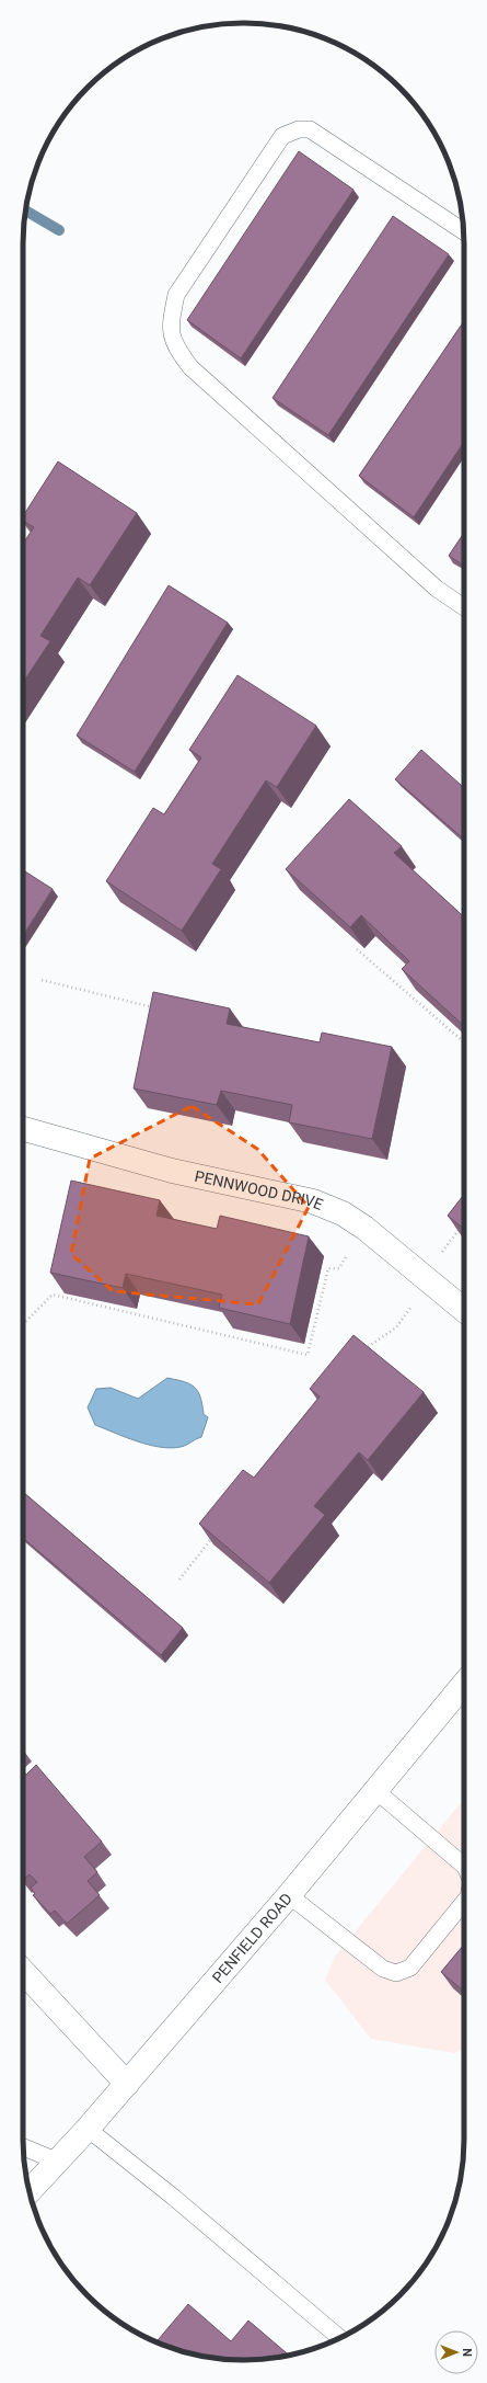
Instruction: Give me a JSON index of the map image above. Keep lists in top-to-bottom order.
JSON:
{
  "streets": {
    "street": ["PENNWOOD DRIVE", "PENFIELD ROAD"]
  },
  "north": "right"
}
